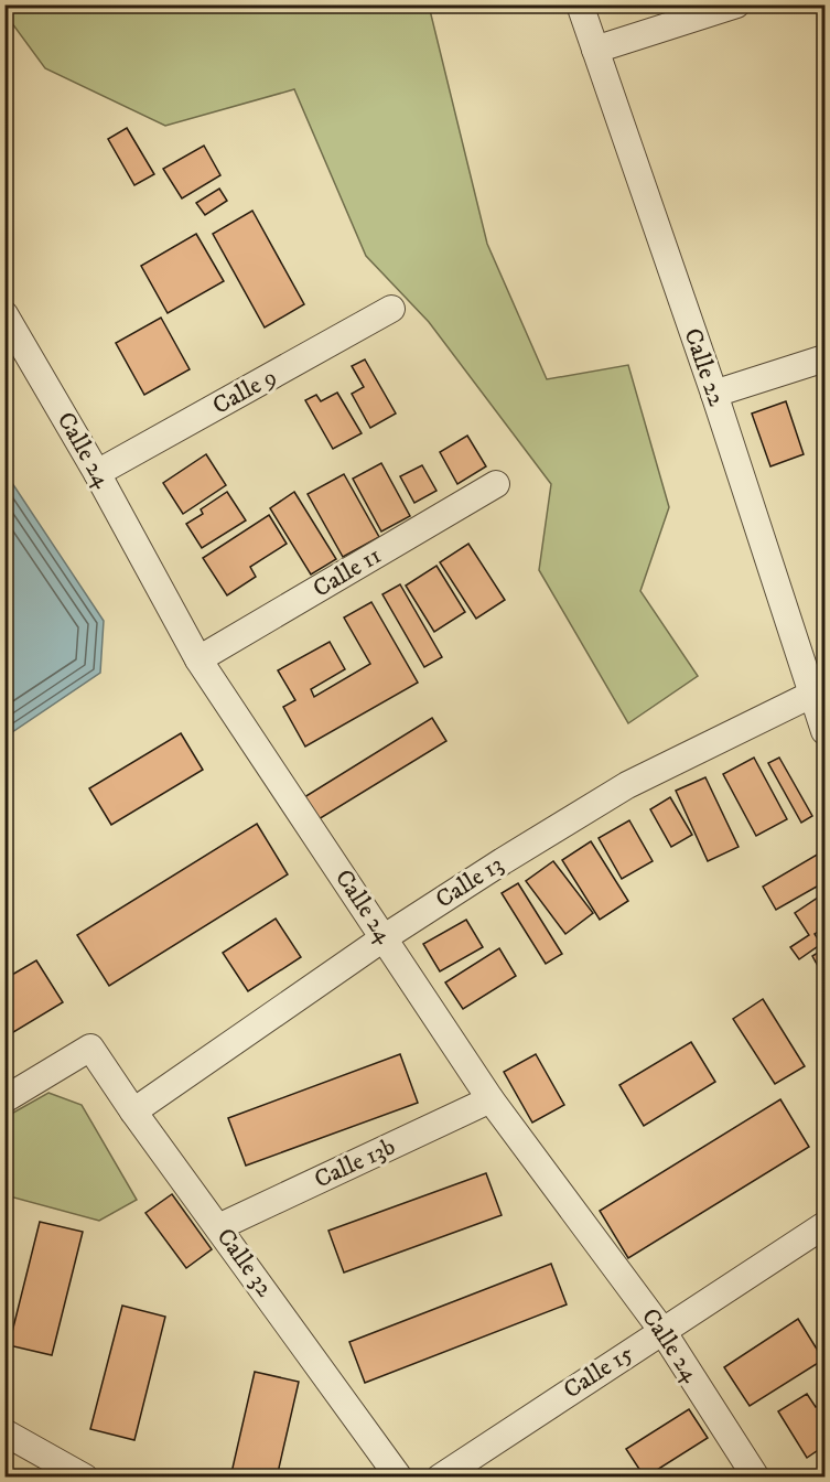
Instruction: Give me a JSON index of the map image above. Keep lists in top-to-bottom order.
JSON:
{
  "streets": {
    "street": [
      "Calle 22",
      "Calle 9",
      "Calle 24",
      "Calle 11",
      "Calle 13",
      "Calle 13b",
      "Calle 32",
      "Calle 15"
    ]
  },
  "crossings": [
    ["Calle 22", "Calle 13"],
    ["Calle 9", "Calle 24"],
    ["Calle 24", "Calle 11"],
    ["Calle 24", "Calle 13"],
    ["Calle 24", "Calle 13b"],
    ["Calle 24", "Calle 15"],
    ["Calle 13", "Calle 32"],
    ["Calle 13b", "Calle 32"]
  ]
}
